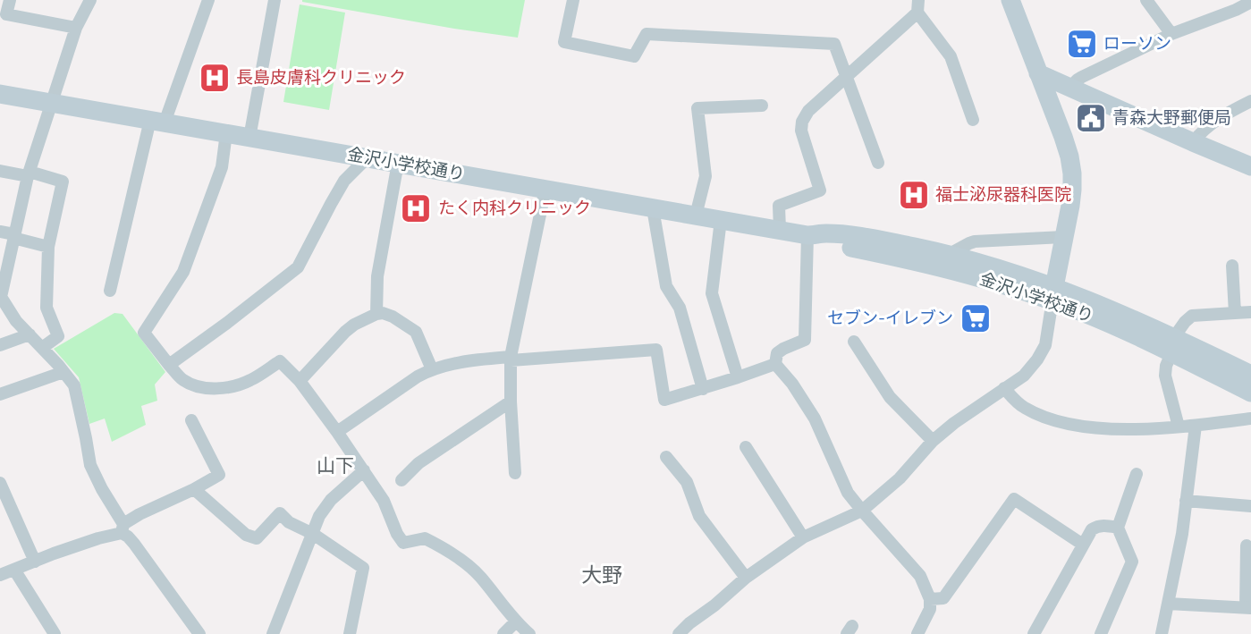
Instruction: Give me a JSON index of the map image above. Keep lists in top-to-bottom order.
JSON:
{
  "streets": {
    "street": ["金沢小学校通り"]
  },
  "districts": ["山下", "大野"],
  "places": {
    "supermarket": ["ローソン", "セブン-イレブン"],
    "hospital": ["長島皮膚科クリニック", "福士泌尿器科医院", "たく内科クリニック"],
    "public building": ["青森大野郵便局"]
  }
}
